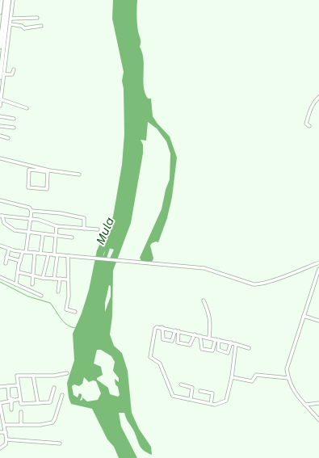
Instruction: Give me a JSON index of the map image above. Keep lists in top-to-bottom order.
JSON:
{
  "water": ["Mula"]
}
